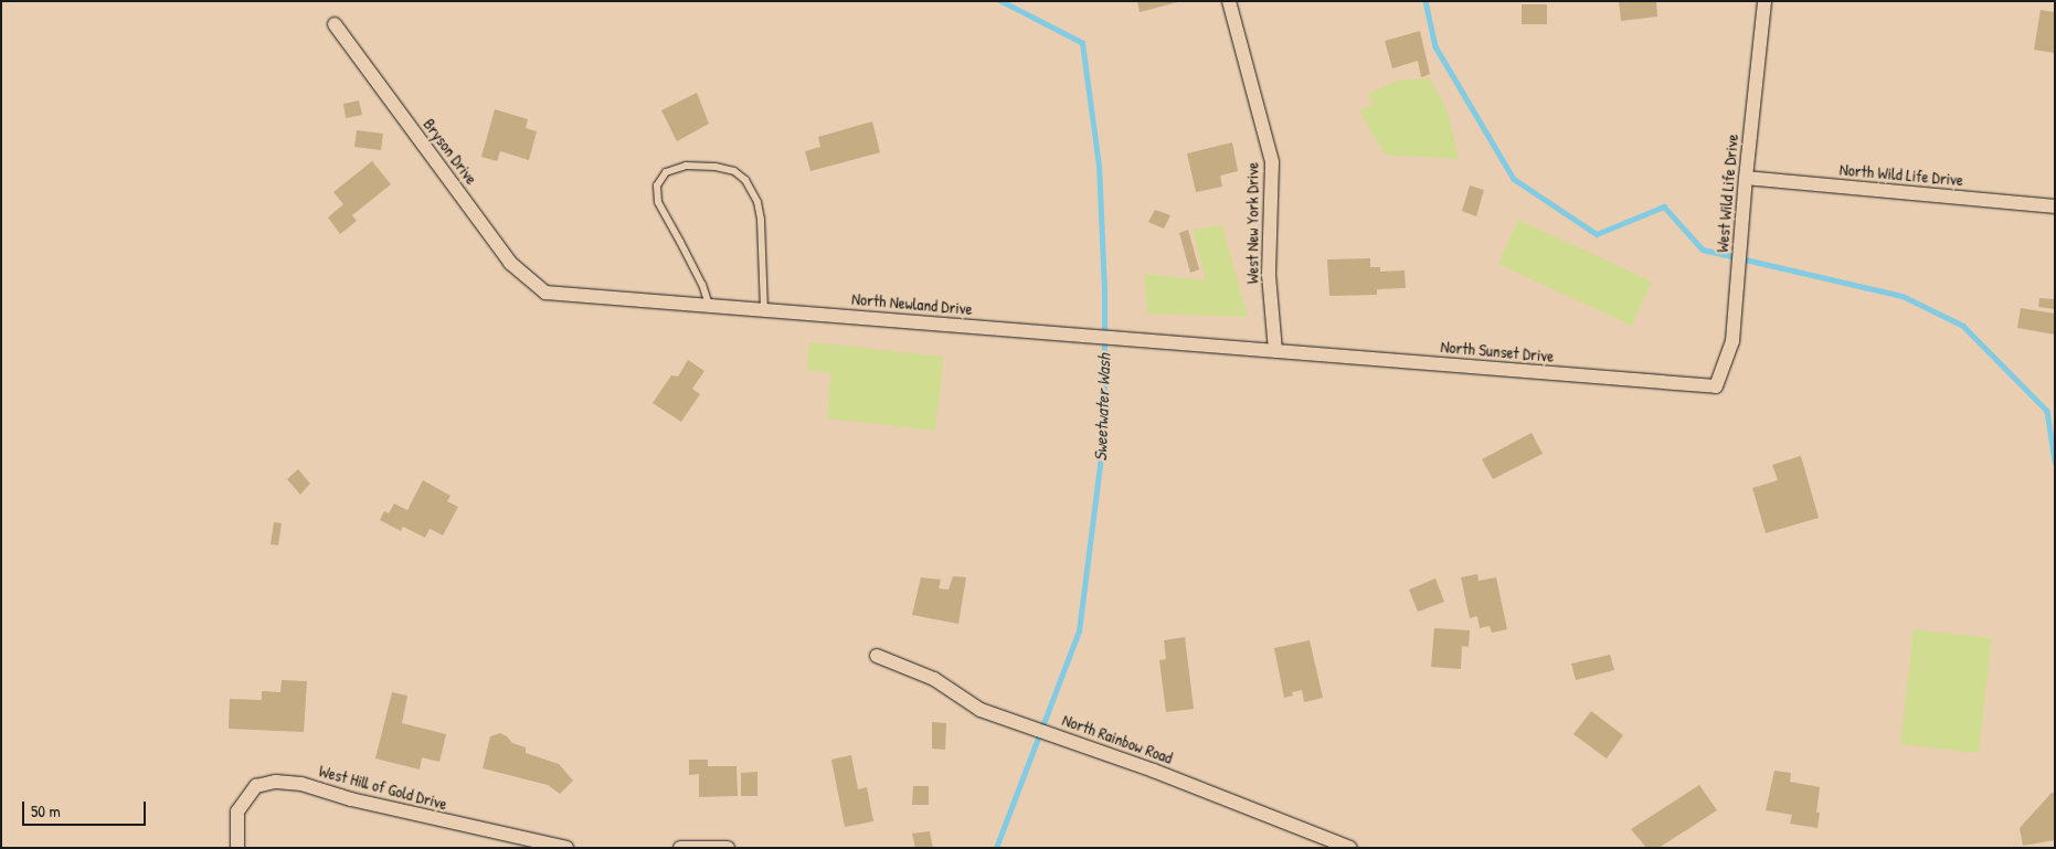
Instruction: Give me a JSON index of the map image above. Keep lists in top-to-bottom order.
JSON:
{
  "streets": {
    "street": [
      "Bryson Drive",
      "North Wild Life Drive",
      "West Wild Life Drive",
      "West New York Drive",
      "North Newland Drive",
      "North Sunset Drive",
      "North Rainbow Road",
      "West Hill of Gold Drive"
    ]
  },
  "crossings": [
    ["Bryson Drive", "North Newland Drive"],
    ["North Wild Life Drive", "West Wild Life Drive"],
    ["West Wild Life Drive", "North Sunset Drive"],
    ["West New York Drive", "North Newland Drive"],
    ["West New York Drive", "North Sunset Drive"],
    ["North Newland Drive", "North Sunset Drive"]
  ],
  "water": ["Sweetwater Wash"],
  "scale_bar": "50 m"
}
